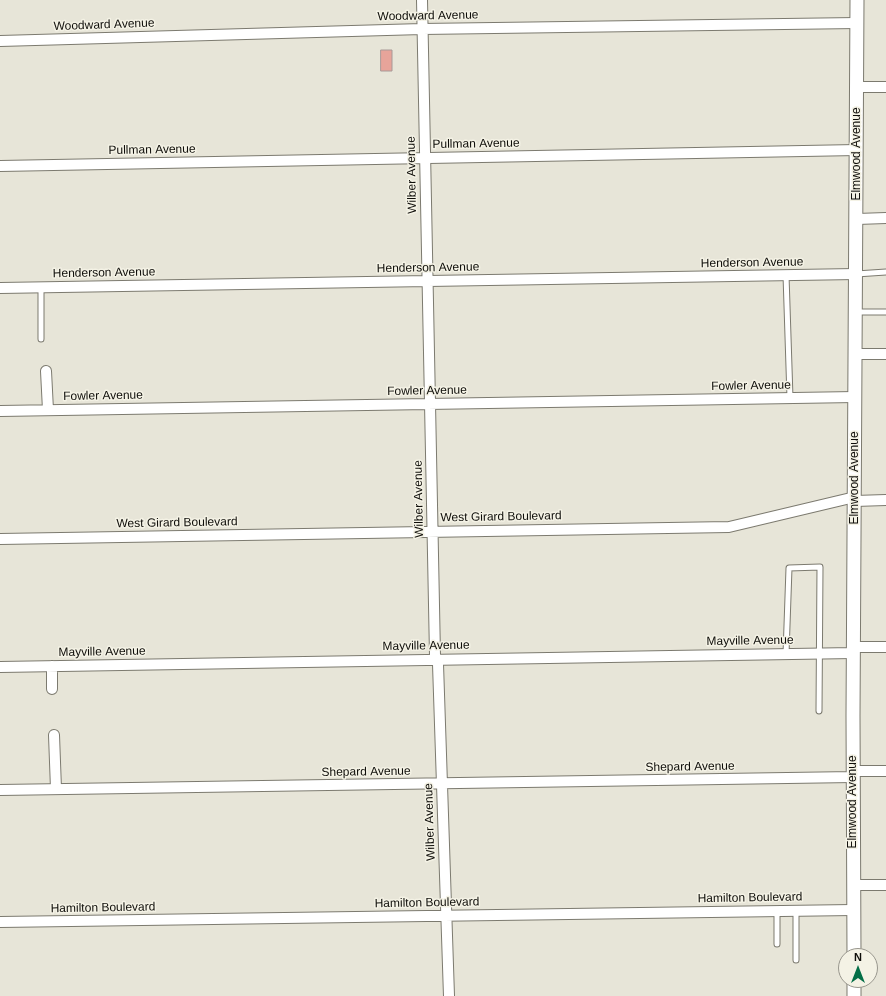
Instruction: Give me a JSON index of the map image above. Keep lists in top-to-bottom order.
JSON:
{
  "streets": {
    "street": [
      "Woodward Avenue",
      "Pullman Avenue",
      "Elmwood Avenue",
      "Wilber Avenue",
      "Henderson Avenue",
      "Fowler Avenue",
      "West Girard Boulevard",
      "Mayville Avenue",
      "Shepard Avenue",
      "Hamilton Boulevard"
    ]
  },
  "crossings": [
    ["Woodward Avenue", "Elmwood Avenue"],
    ["Woodward Avenue", "Wilber Avenue"],
    ["Pullman Avenue", "Elmwood Avenue"],
    ["Pullman Avenue", "Wilber Avenue"],
    ["Elmwood Avenue", "Henderson Avenue"],
    ["Elmwood Avenue", "Fowler Avenue"],
    ["Elmwood Avenue", "West Girard Boulevard"],
    ["Elmwood Avenue", "Mayville Avenue"],
    ["Elmwood Avenue", "Shepard Avenue"],
    ["Elmwood Avenue", "Hamilton Boulevard"],
    ["Wilber Avenue", "Henderson Avenue"],
    ["Wilber Avenue", "Fowler Avenue"],
    ["Wilber Avenue", "West Girard Boulevard"],
    ["Wilber Avenue", "Mayville Avenue"],
    ["Wilber Avenue", "Shepard Avenue"],
    ["Wilber Avenue", "Hamilton Boulevard"]
  ],
  "north": "top"
}
